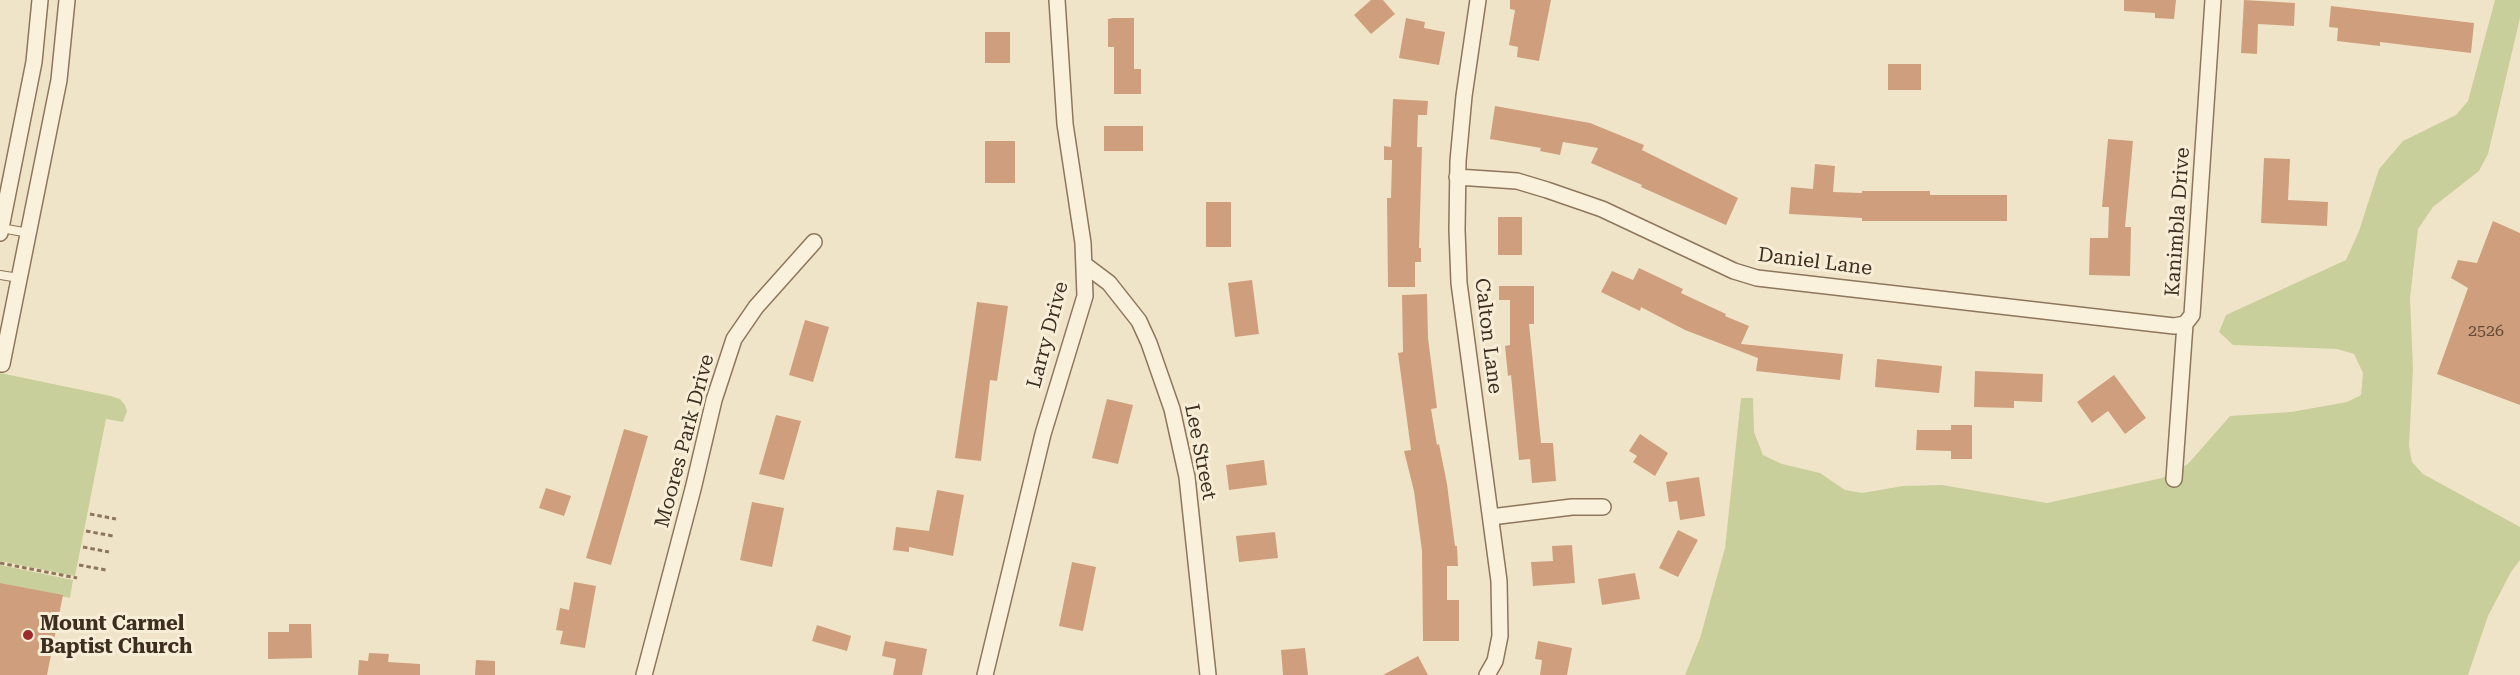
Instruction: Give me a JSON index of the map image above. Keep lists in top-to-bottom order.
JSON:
{
  "streets": {
    "street": [
      "Kanimbla Drive",
      "Daniel Lane",
      "Larry Drive",
      "Calton Lane",
      "Moores Park Drive",
      "Lee Street"
    ]
  },
  "crossings": [
    ["Kanimbla Drive", "Daniel Lane"],
    ["Daniel Lane", "Calton Lane"],
    ["Larry Drive", "Lee Street"]
  ],
  "places": ["Mount Carmel Baptist Church"],
  "house_numbers": ["2526"]
}
